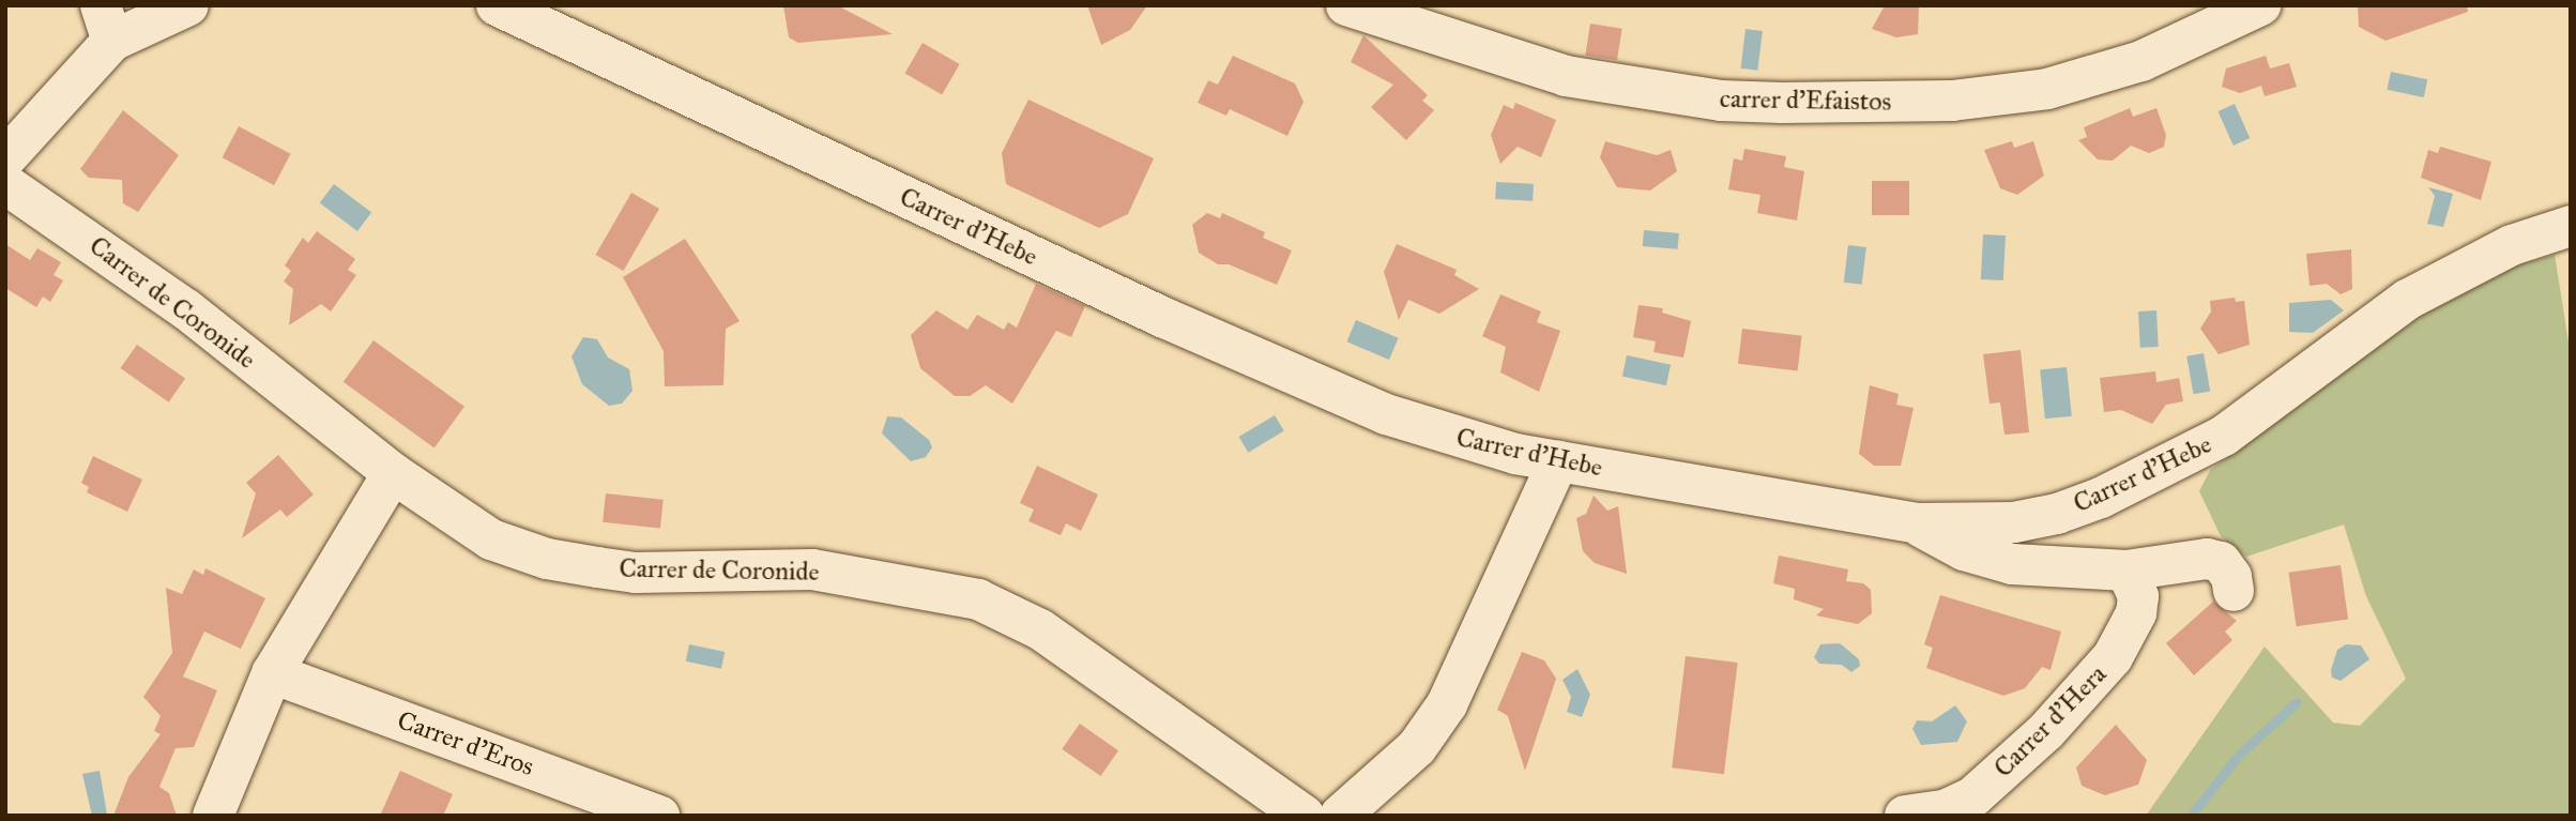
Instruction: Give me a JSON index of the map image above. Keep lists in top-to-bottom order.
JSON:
{
  "streets": {
    "street": [
      "carrer d'Efaistos",
      "Carrer d'Hebe",
      "Carrer de Coronide",
      "Carrer d'Hera",
      "Carrer d'Eros"
    ]
  }
}
